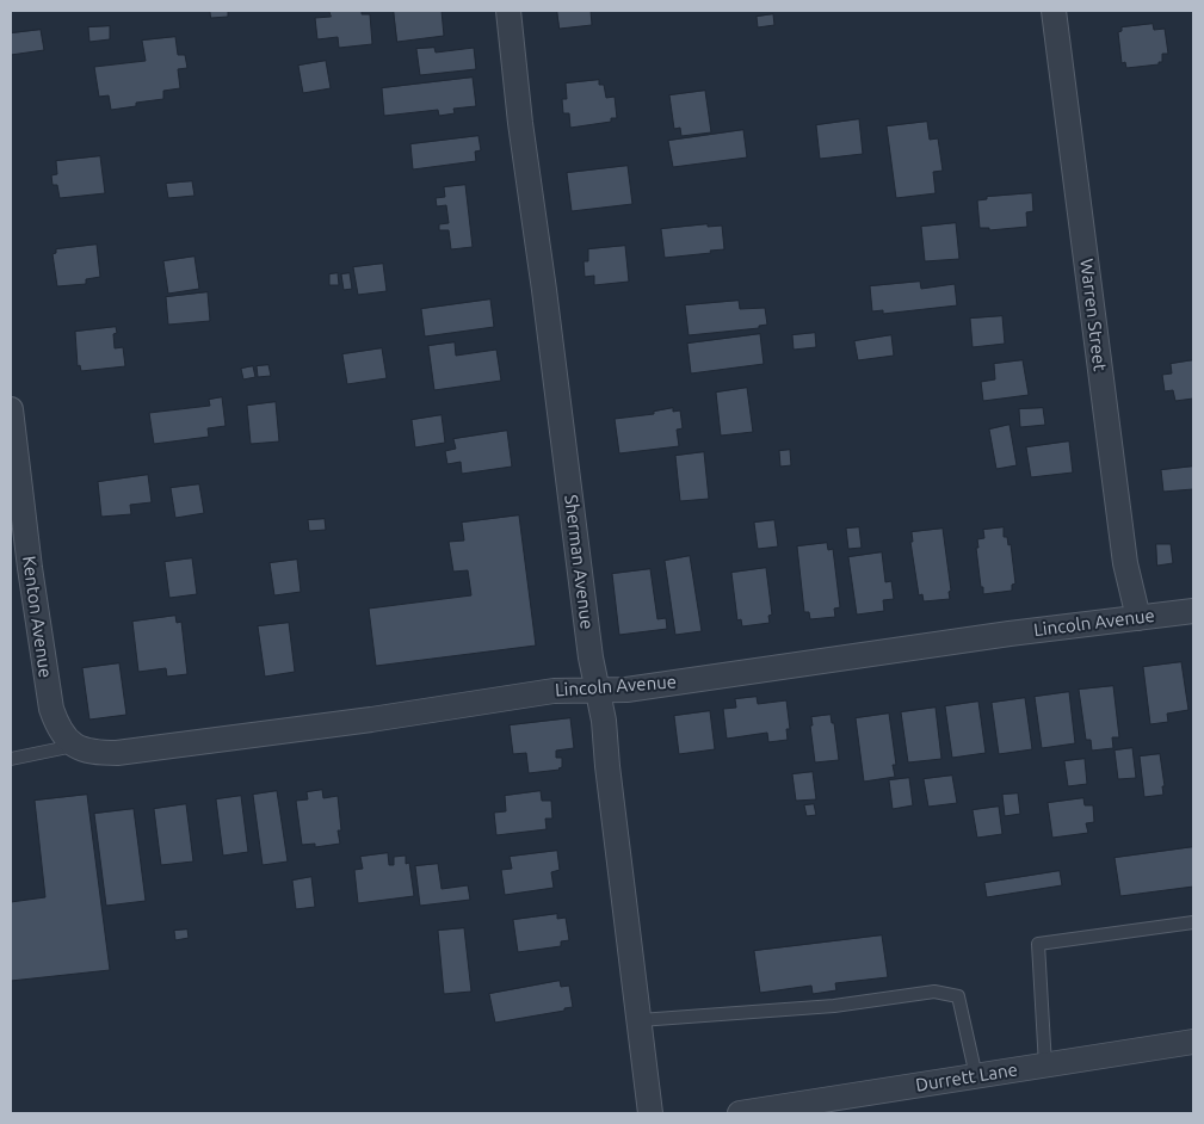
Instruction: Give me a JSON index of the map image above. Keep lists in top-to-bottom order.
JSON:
{
  "streets": {
    "street": [
      "Warren Street",
      "Sherman Avenue",
      "Kenton Avenue",
      "Lincoln Avenue",
      "Durrett Lane"
    ]
  },
  "crossings": [
    ["Warren Street", "Lincoln Avenue"],
    ["Sherman Avenue", "Lincoln Avenue"],
    ["Kenton Avenue", "Lincoln Avenue"]
  ]
}
